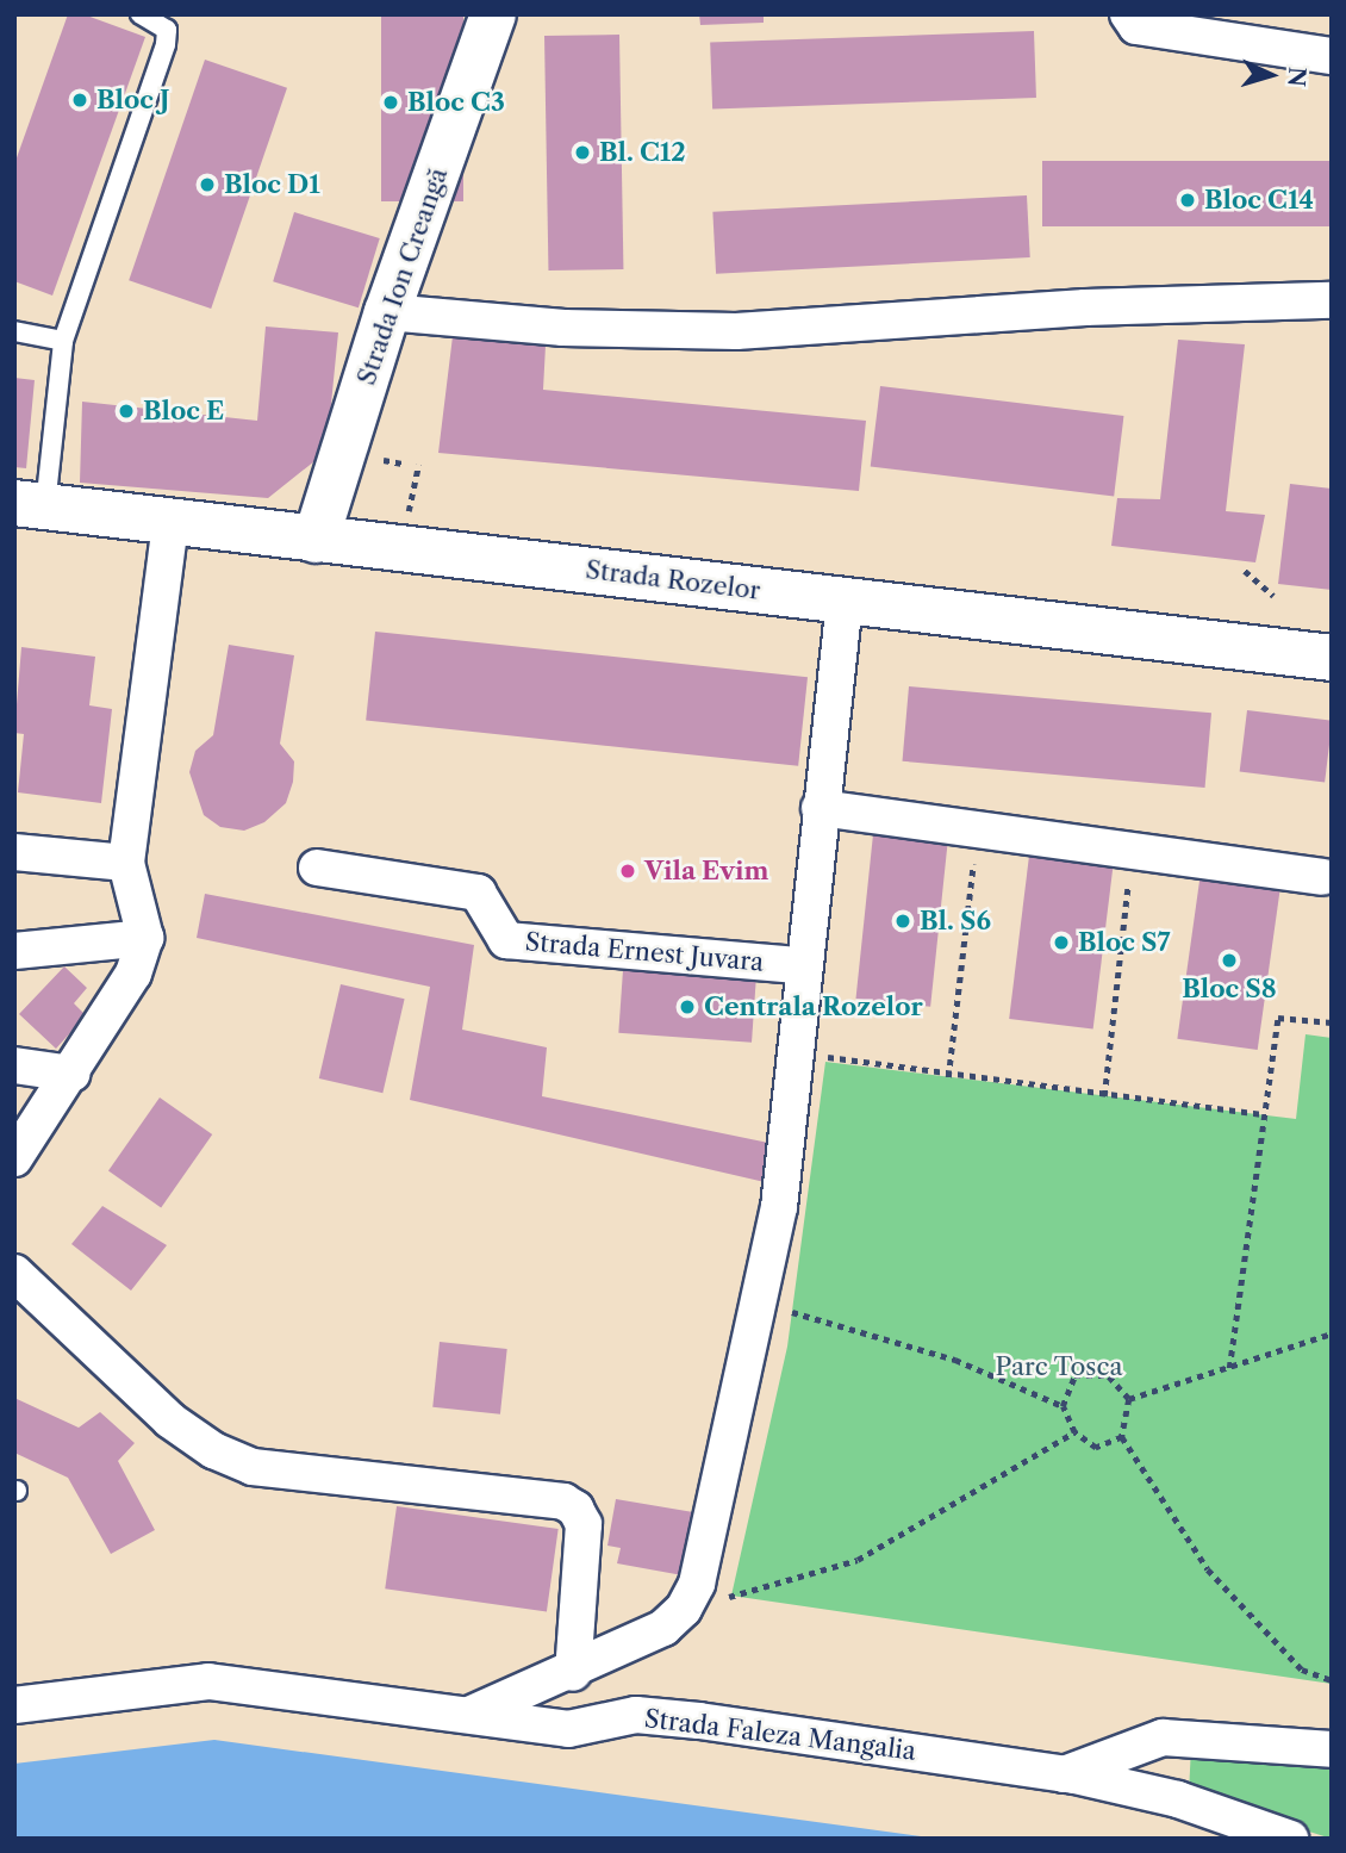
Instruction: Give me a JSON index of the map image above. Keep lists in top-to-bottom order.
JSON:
{
  "streets": {
    "street": [
      "Strada Ion Creangă",
      "Strada Rozelor",
      "Strada Ernest Juvara",
      "Strada Faleza Mangalia"
    ]
  },
  "crossings": [
    ["Strada Ion Creangă", "Strada Rozelor"]
  ],
  "parks": ["Parc Tosca"],
  "places": [
    "Bloc J",
    "Bloc C3",
    "Bl. C12",
    "Bloc D1",
    "Bloc C14",
    "Bloc E",
    "Vila Evim",
    "Bl. S6",
    "Bloc S7",
    "Bloc S8",
    "Centrala Rozelor"
  ],
  "north": "right"
}
